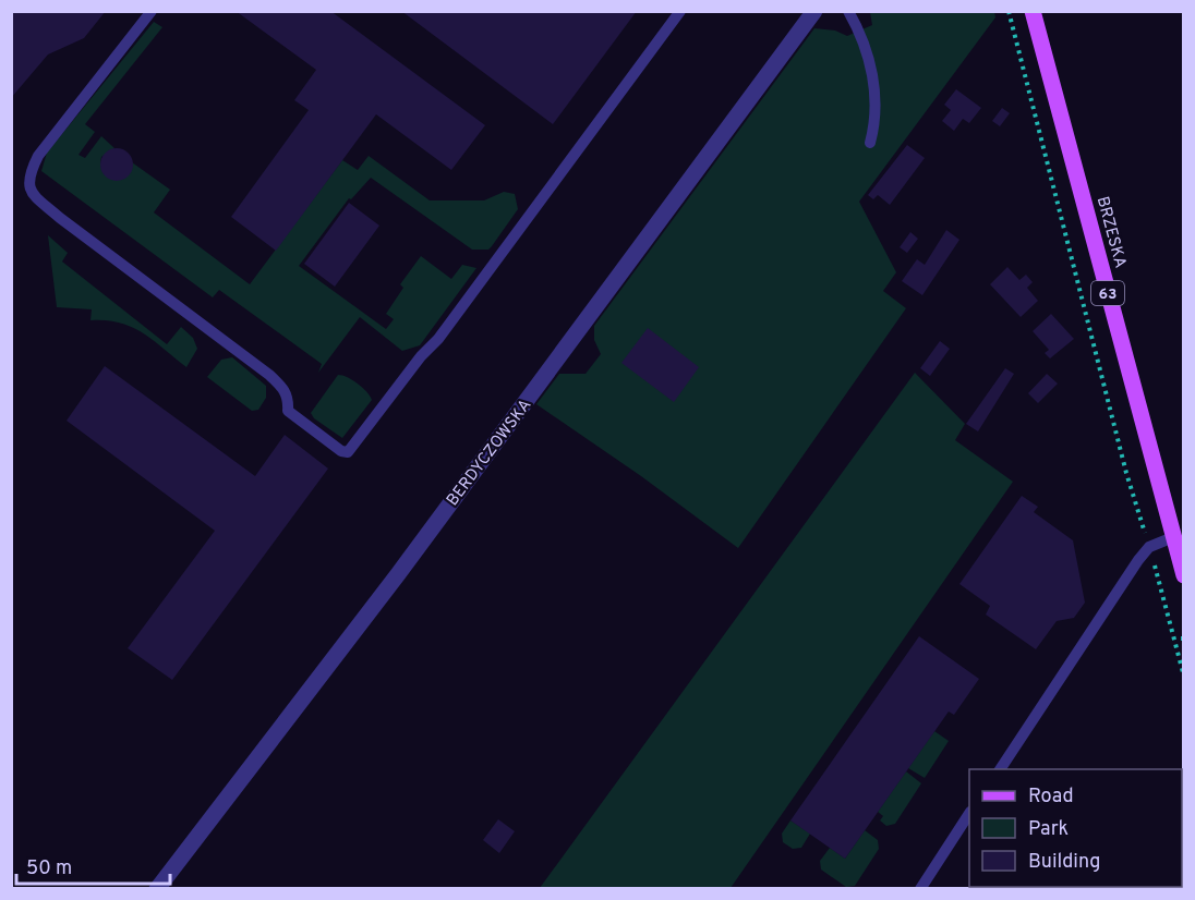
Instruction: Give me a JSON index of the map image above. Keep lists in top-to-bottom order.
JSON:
{
  "streets": {
    "main road": ["BRZESKA", "63"],
    "street": ["BERDYCZOWSKA"]
  },
  "legend": ["Road", "Park", "Building"],
  "scale_bar": "50 m"
}
